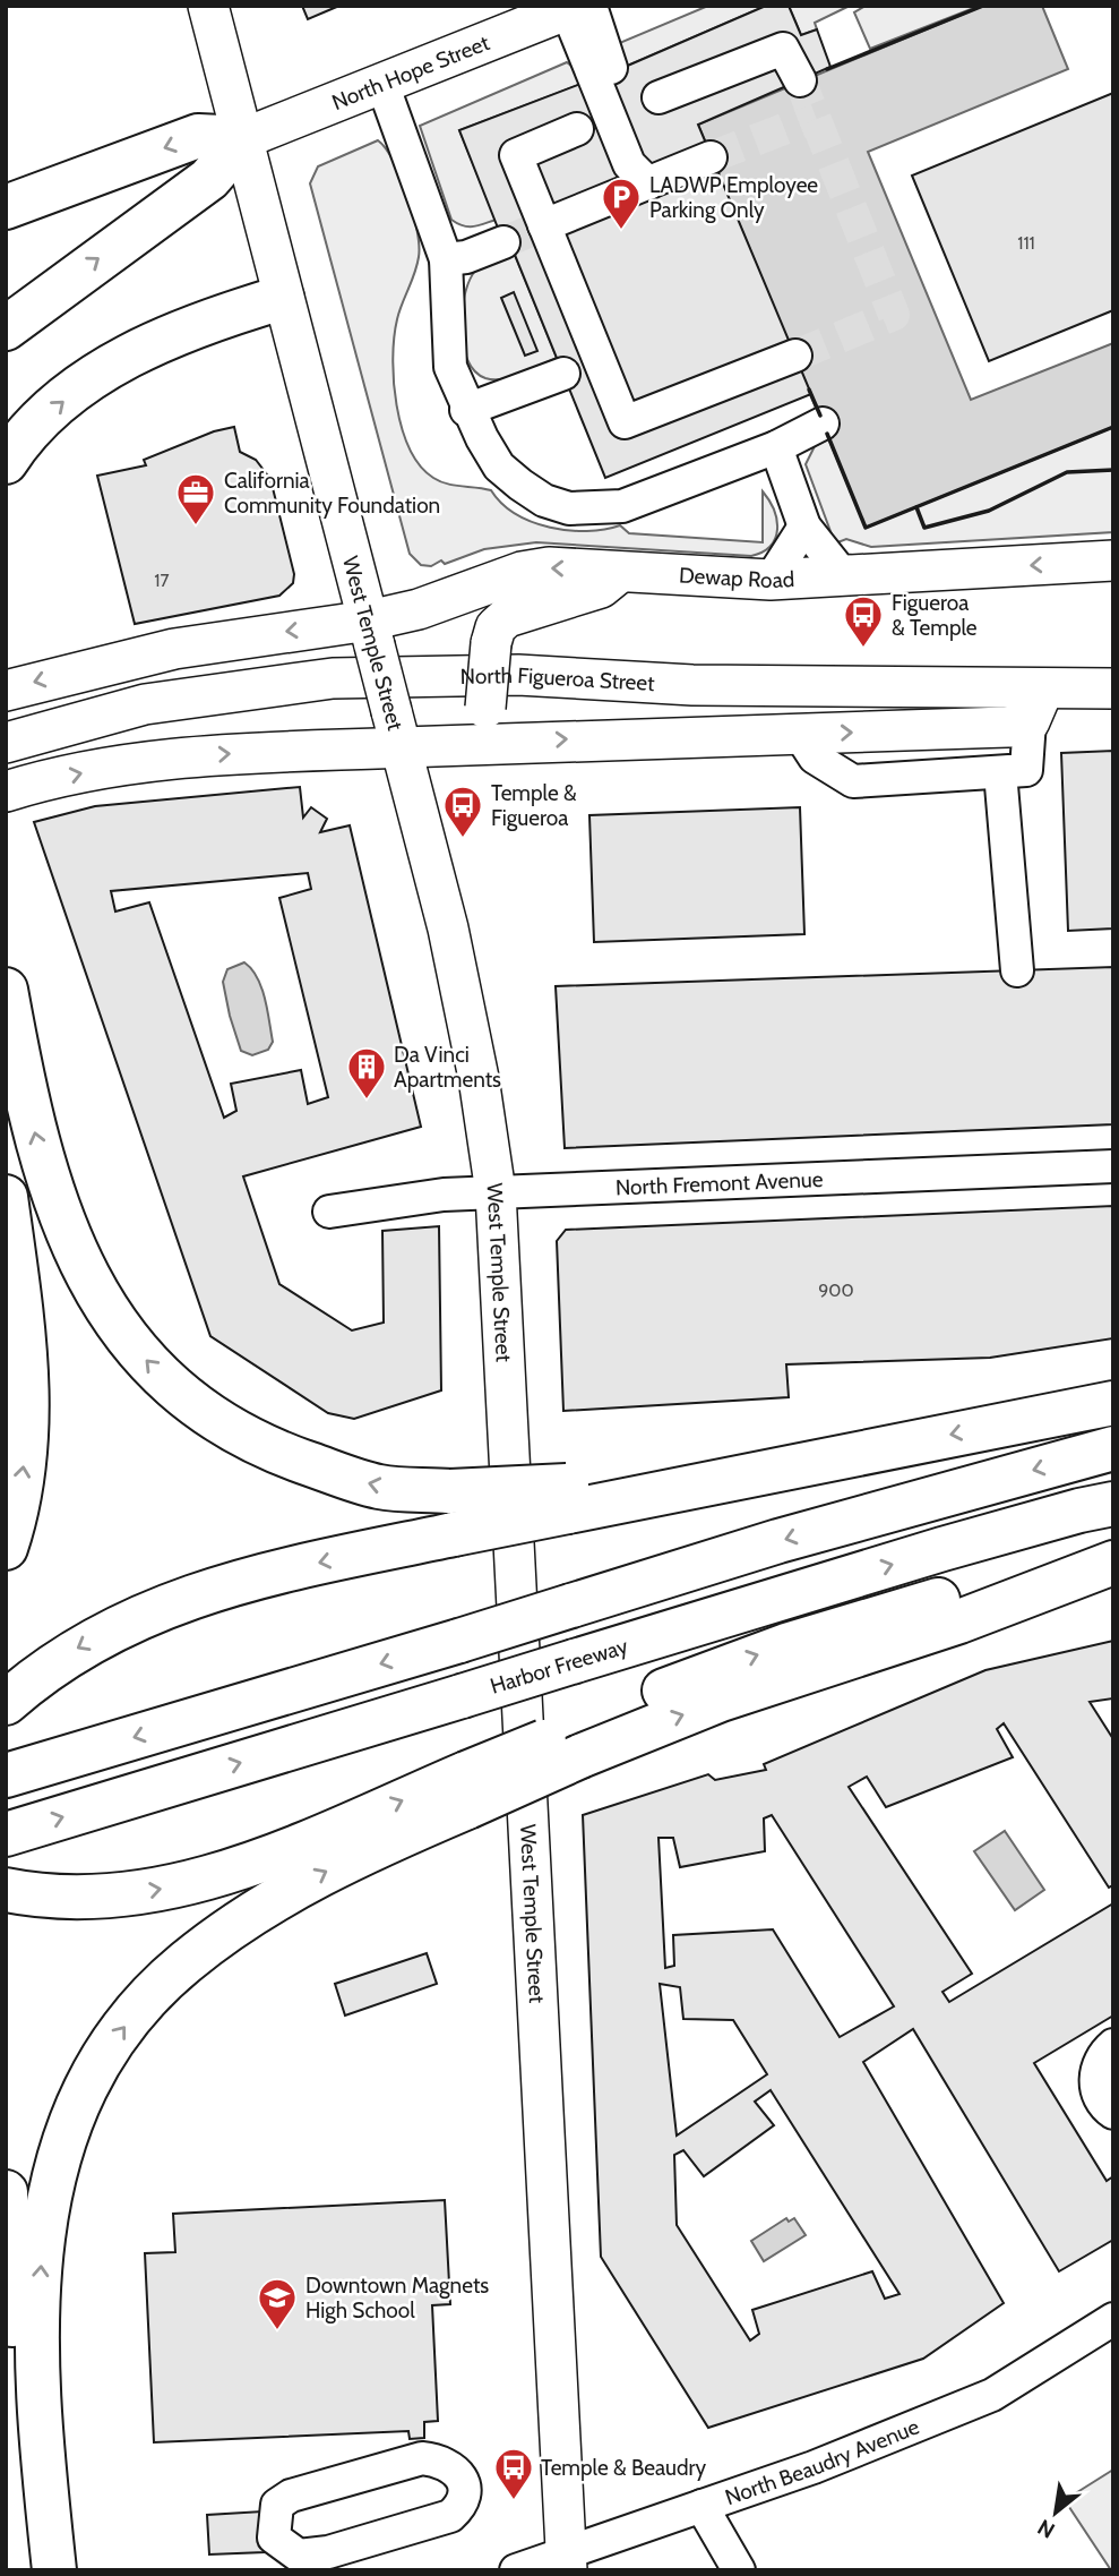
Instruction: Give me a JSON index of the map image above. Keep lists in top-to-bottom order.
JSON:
{
  "streets": {
    "highway": ["Harbor Freeway"],
    "main road": [
      "North Hope Street",
      "Dewap Road",
      "West Temple Street",
      "North Figueroa Street"
    ],
    "street": ["North Fremont Avenue", "North Beaudry Avenue"]
  },
  "crossings": [
    ["North Hope Street", "West Temple Street"],
    ["Dewap Road", "West Temple Street"],
    ["West Temple Street", "North Fremont Avenue"],
    ["West Temple Street", "North Beaudry Avenue"]
  ],
  "places": {
    "parking": ["LADWP Employee Parking Only"],
    "office": ["California Community Foundation"],
    "bus stop": ["Figueroa & Temple", "Temple & Figueroa", "Temple & Beaudry"],
    "building": ["Da Vinci Apartments"],
    "school or university": ["Downtown Magnets High School"]
  },
  "house_numbers": ["111", "17", "900"],
  "north": "bottom left"
}
